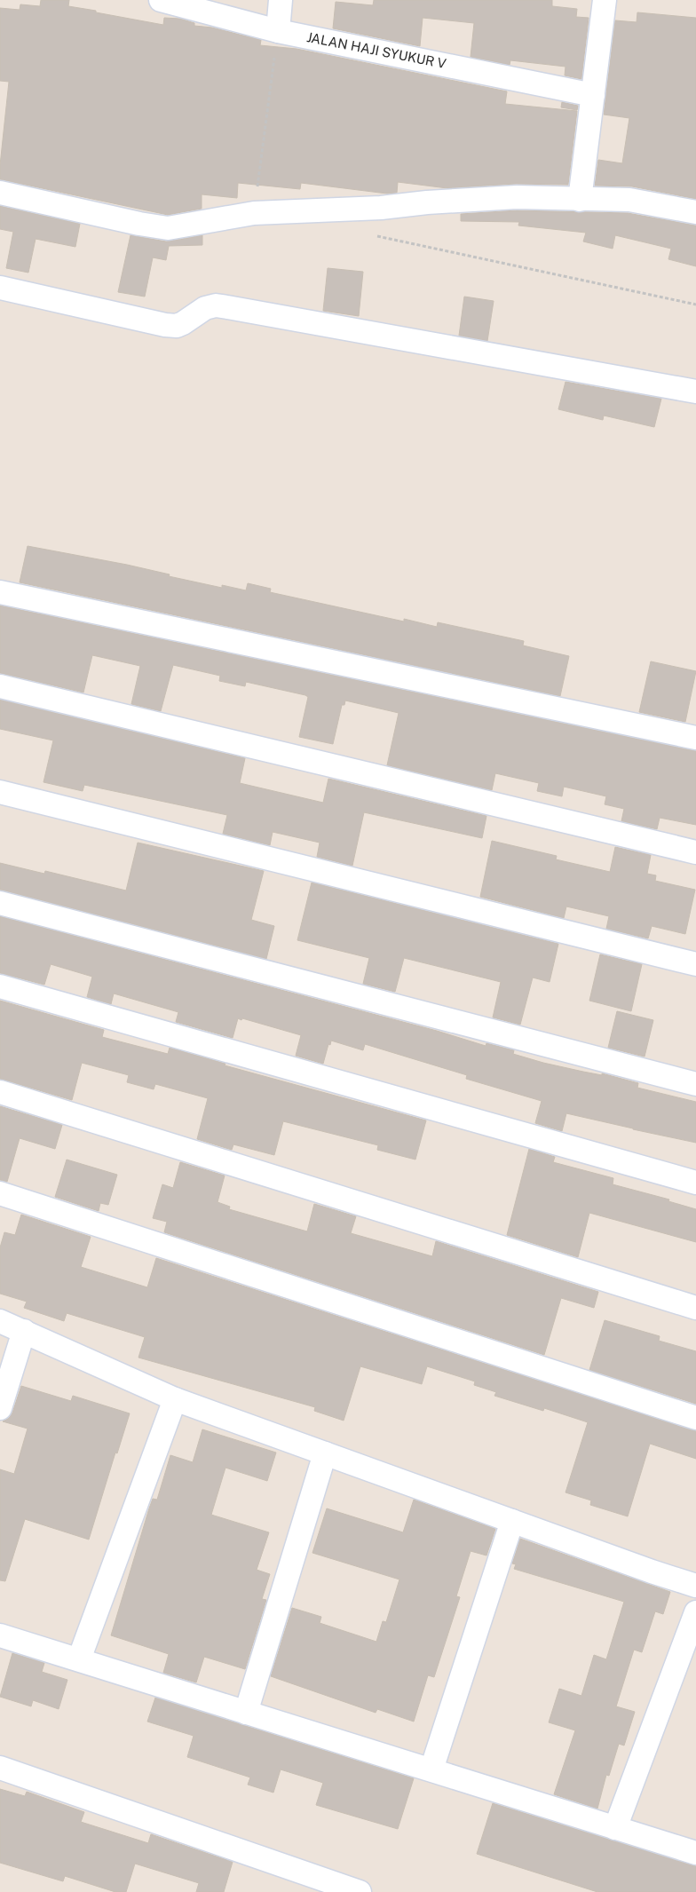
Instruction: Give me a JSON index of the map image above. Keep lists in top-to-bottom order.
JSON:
{
  "streets": {
    "street": ["JALAN HAJI SYUKUR V"]
  }
}
